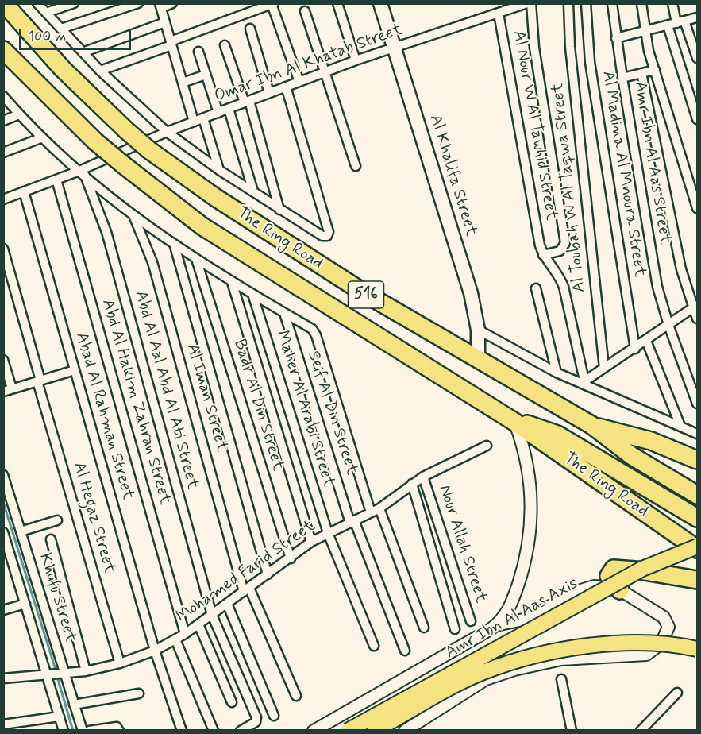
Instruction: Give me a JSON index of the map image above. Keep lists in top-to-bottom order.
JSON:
{
  "streets": {
    "highway": ["The Ring Road", "516"],
    "main road": ["Al Khalifa Street", "Amr Ibn Al Aas Axis"],
    "street": [
      "Omar Ibn Al Khatab Street",
      "Al Nour W Al Tawhid Street",
      "Amr Ibn Al Aas Street",
      "Al Madina Al Mnoura Street",
      "Al Toubah W Al Taqwa Street",
      "Abd Al Aal Abd Al Ati Street",
      "Al Iman Street",
      "Abd Al Hakim Zahran Street",
      "Badr Al Din Street",
      "Maher Al Arabi Street",
      "Seif Al Din Street",
      "Abad Al Rahman Street",
      "Al Hegaz Street",
      "Nour Allah Street",
      "Mohamed Farid Street",
      "Khufu Street"
    ]
  },
  "crossings": [
    ["Omar Ibn Al Khatab Street", "Al Nour W Al Tawhid Street"],
    ["Omar Ibn Al Khatab Street", "Al Khalifa Street"],
    ["Omar Ibn Al Khatab Street", "Abd Al Aal Abd Al Ati Street"],
    ["Omar Ibn Al Khatab Street", "Abd Al Hakim Zahran Street"],
    ["Omar Ibn Al Khatab Street", "Abad Al Rahman Street"],
    ["Al Khalifa Street", "The Ring Road"],
    ["The Ring Road", "Amr Ibn Al Aas Axis"],
    ["Abd Al Aal Abd Al Ati Street", "Mohamed Farid Street"],
    ["Al Iman Street", "Mohamed Farid Street"],
    ["Abd Al Hakim Zahran Street", "Mohamed Farid Street"],
    ["Badr Al Din Street", "Mohamed Farid Street"],
    ["Maher Al Arabi Street", "Mohamed Farid Street"],
    ["Seif Al Din Street", "Mohamed Farid Street"],
    ["Abad Al Rahman Street", "Mohamed Farid Street"],
    ["Al Hegaz Street", "Mohamed Farid Street"],
    ["Nour Allah Street", "Mohamed Farid Street"],
    ["Mohamed Farid Street", "Khufu Street"]
  ],
  "scale_bar": "100 m"
}
